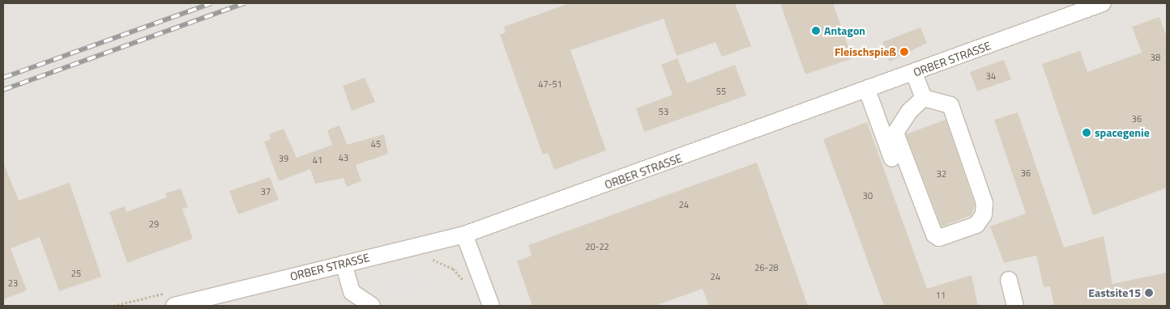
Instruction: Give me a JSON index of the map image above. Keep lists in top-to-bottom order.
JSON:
{
  "streets": {
    "street": ["ORBER STRASSE"]
  },
  "places": [
    "Antagon",
    "Fleischspieß",
    "spacegenie",
    "Eastsite15"
  ],
  "house_numbers": [
    "38",
    "34",
    "47-51",
    "55",
    "53",
    "36",
    "45",
    "43",
    "39",
    "41",
    "36",
    "32",
    "37",
    "30",
    "24",
    "29",
    "20-22",
    "26-28",
    "25",
    "24",
    "23",
    "11"
  ]
}
